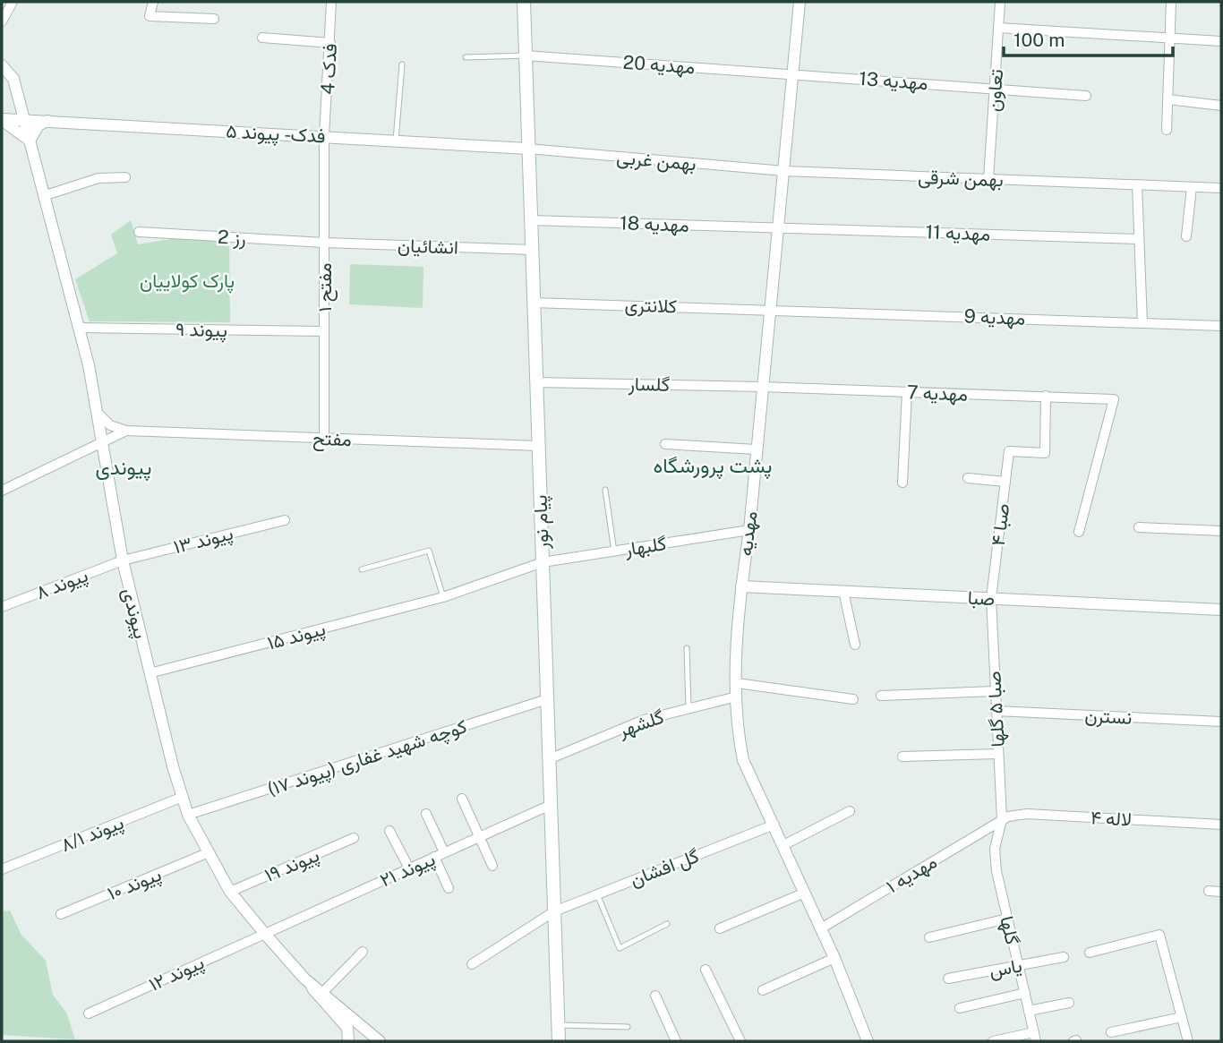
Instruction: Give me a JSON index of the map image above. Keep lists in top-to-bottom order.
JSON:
{
  "streets": {
    "main road": ["پیام نور"],
    "street": [
      "مهدیه 20",
      "فدک 4",
      "مهدیه 13",
      "تعاون",
      "فدک - پیوند ۵",
      "بهمن غربی",
      "بهمن شرقی",
      "مهدیه 18",
      "مهدیه 11",
      "رز 2",
      "انشائیان",
      "مفتح ۱",
      "کلانتری",
      "مهدیه 9",
      "پیوند ۹",
      "گلسار",
      "مهدیه 7",
      "مفتح",
      "صبا ۴",
      "مهدیه",
      "پیوند ۱۳",
      "گلبهار",
      "پیوند ۸",
      "صبا",
      "پیوندی",
      "پیوند ۱۵",
      "صبا ۵ گلها",
      "نسترن",
      "گلشهر",
      "کوچه شهید غفاری (پیوند ۱۷)",
      "لاله ۴",
      "پیوند ۸/۱",
      "پیوند ۱۹",
      "گل افشان",
      "پیوند ۲۱",
      "مهدیه ۱",
      "پیوند ۱۰",
      "گلها",
      "یاس",
      "پیوند ۱۲"
    ]
  },
  "crossings": [
    ["مهدیه 20", "مهدیه 13"],
    ["مهدیه 20", "پیام نور"],
    ["مهدیه 20", "مهدیه"],
    ["فدک 4", "فدک - پیوند ۵"],
    ["فدک 4", "مفتح ۱"],
    ["مهدیه 13", "تعاون"],
    ["مهدیه 13", "مهدیه"],
    ["تعاون", "بهمن شرقی"],
    ["فدک - پیوند ۵", "بهمن غربی"],
    ["فدک - پیوند ۵", "مفتح ۱"],
    ["فدک - پیوند ۵", "پیام نور"],
    ["فدک - پیوند ۵", "پیوندی"],
    ["بهمن غربی", "بهمن شرقی"],
    ["بهمن غربی", "پیام نور"],
    ["بهمن غربی", "مهدیه"],
    ["بهمن شرقی", "مهدیه"],
    ["مهدیه 18", "مهدیه 11"],
    ["مهدیه 18", "پیام نور"],
    ["مهدیه 18", "مهدیه"],
    ["مهدیه 11", "مهدیه"],
    ["رز 2", "انشائیان"],
    ["رز 2", "مفتح ۱"],
    ["انشائیان", "مفتح ۱"],
    ["انشائیان", "پیام نور"],
    ["مفتح ۱", "پیوند ۹"],
    ["مفتح ۱", "مفتح"],
    ["کلانتری", "مهدیه 9"],
    ["کلانتری", "پیام نور"],
    ["کلانتری", "مهدیه"],
    ["مهدیه 9", "مهدیه"],
    ["پیوند ۹", "پیوندی"],
    ["گلسار", "مهدیه 7"],
    ["گلسار", "پیام نور"],
    ["گلسار", "مهدیه"],
    ["مهدیه 7", "صبا ۴"],
    ["مهدیه 7", "مهدیه"],
    ["مفتح", "پیام نور"],
    ["پیام نور", "گلبهار"],
    ["پیام نور", "گلشهر"],
    ["پیام نور", "کوچه شهید غفاری (پیوند ۱۷)"],
    ["پیام نور", "گل افشان"],
    ["پیام نور", "پیوند ۲۱"],
    ["صبا ۴", "صبا"],
    ["صبا ۴", "صبا ۵ گلها"],
    ["مهدیه", "گلبهار"],
    ["مهدیه", "صبا"],
    ["مهدیه", "گلشهر"],
    ["مهدیه", "گل افشان"],
    ["مهدیه", "مهدیه ۱"],
    ["پیوند ۱۳", "پیوند ۸"],
    ["پیوند ۱۳", "پیوندی"],
    ["گلبهار", "پیوند ۱۵"],
    ["پیوند ۸", "پیوندی"],
    ["صبا", "صبا ۵ گلها"],
    ["پیوندی", "پیوند ۱۵"],
    ["پیوندی", "کوچه شهید غفاری (پیوند ۱۷)"],
    ["پیوندی", "پیوند ۸/۱"],
    ["پیوندی", "پیوند ۱۹"],
    ["پیوندی", "پیوند ۲۱"],
    ["پیوندی", "پیوند ۱۰"],
    ["پیوندی", "پیوند ۱۲"],
    ["صبا ۵ گلها", "نسترن"],
    ["صبا ۵ گلها", "لاله ۴"],
    ["صبا ۵ گلها", "مهدیه ۱"],
    ["صبا ۵ گلها", "گلها"],
    ["لاله ۴", "مهدیه ۱"],
    ["لاله ۴", "گلها"],
    ["پیوند ۲۱", "پیوند ۱۲"],
    ["مهدیه ۱", "گلها"],
    ["گلها", "یاس"]
  ],
  "districts": ["پشت پرورشگاه", "پیوندی"],
  "parks": ["پارک کولاییان"],
  "scale_bar": "100 m"
}
